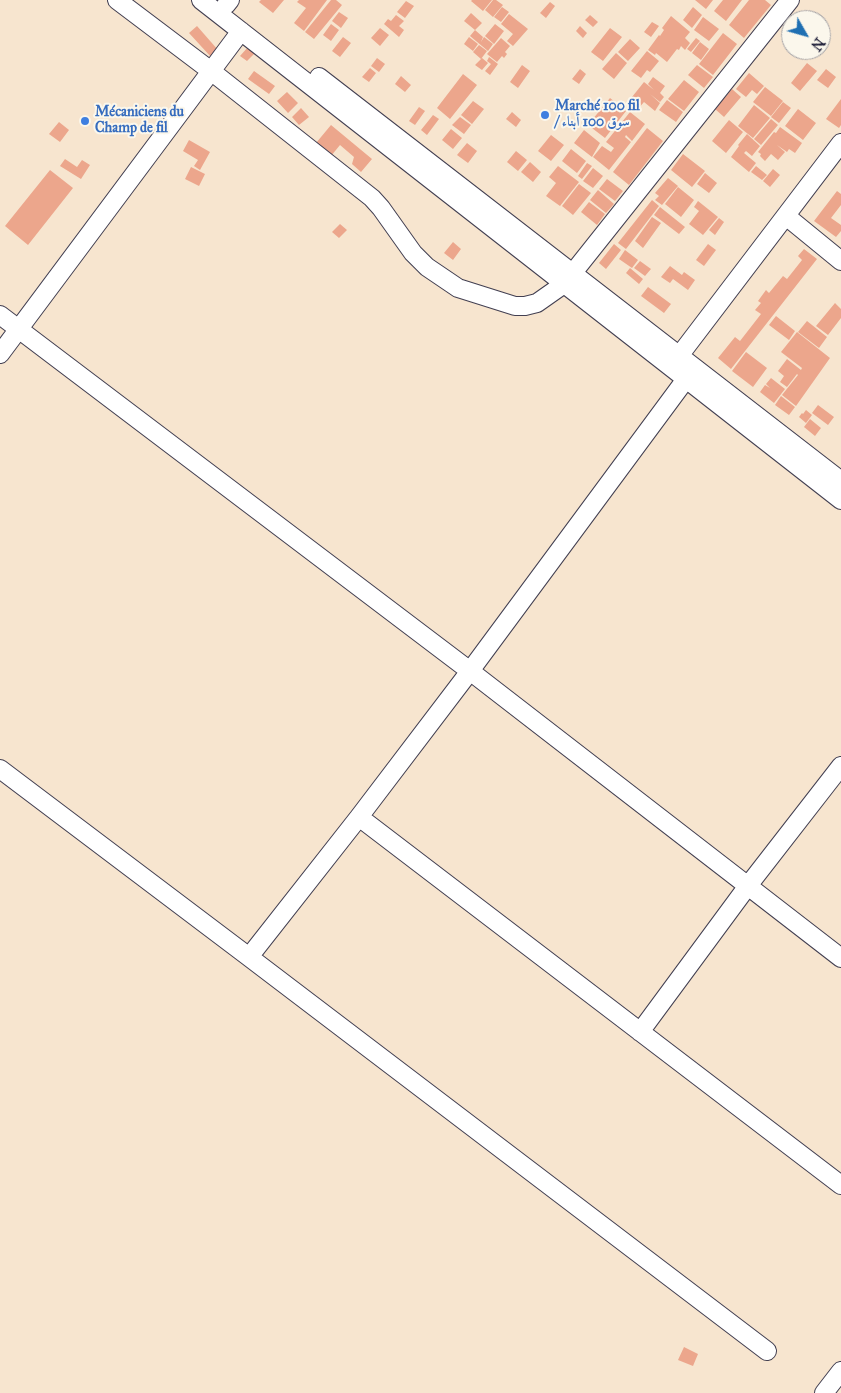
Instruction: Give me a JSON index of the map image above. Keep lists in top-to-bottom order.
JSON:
{
  "places": ["Marché 100 fil / سوق 100 أبناء", "Mécaniciens du Champ de fil"],
  "north": "bottom right"
}
